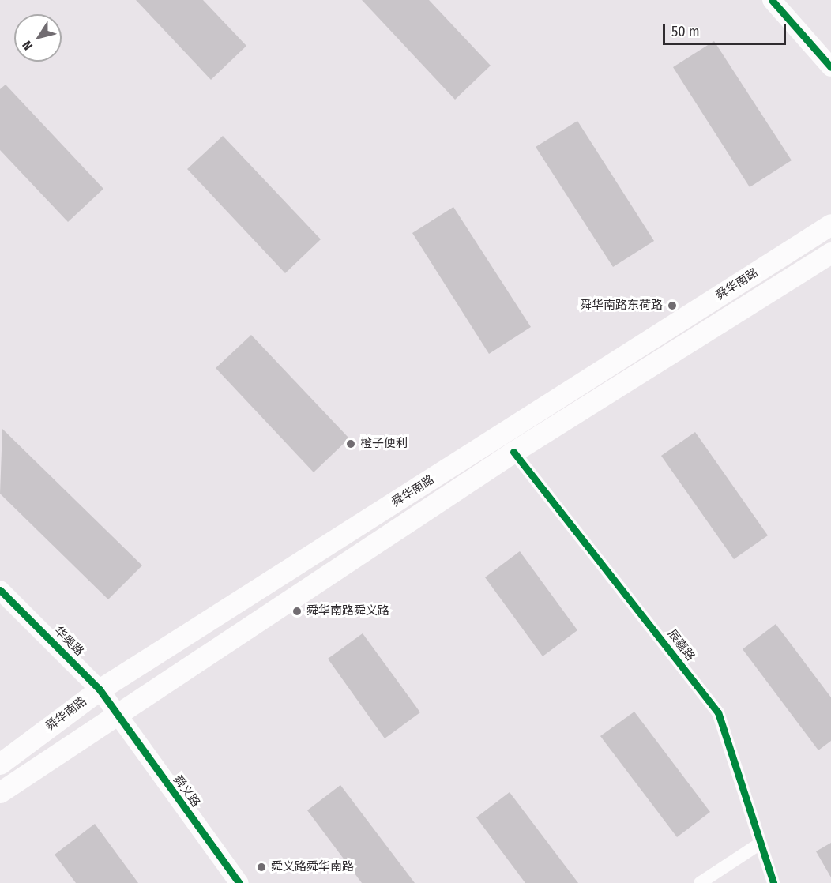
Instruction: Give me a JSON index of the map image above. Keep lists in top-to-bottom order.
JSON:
{
  "streets": {
    "main road": ["舜华南路"],
    "street": ["华奥路", "辰嘉路", "舜义路"]
  },
  "crossings": [
    ["舜华南路", "华奥路"],
    ["舜华南路", "辰嘉路"],
    ["舜华南路", "舜义路"],
    ["华奥路", "舜义路"]
  ],
  "places": [
    "舜华南路东荷路",
    "橙子便利",
    "舜华南路舜义路",
    "舜义路舜华南路"
  ],
  "scale_bar": "50 m",
  "north": "bottom left"
}
